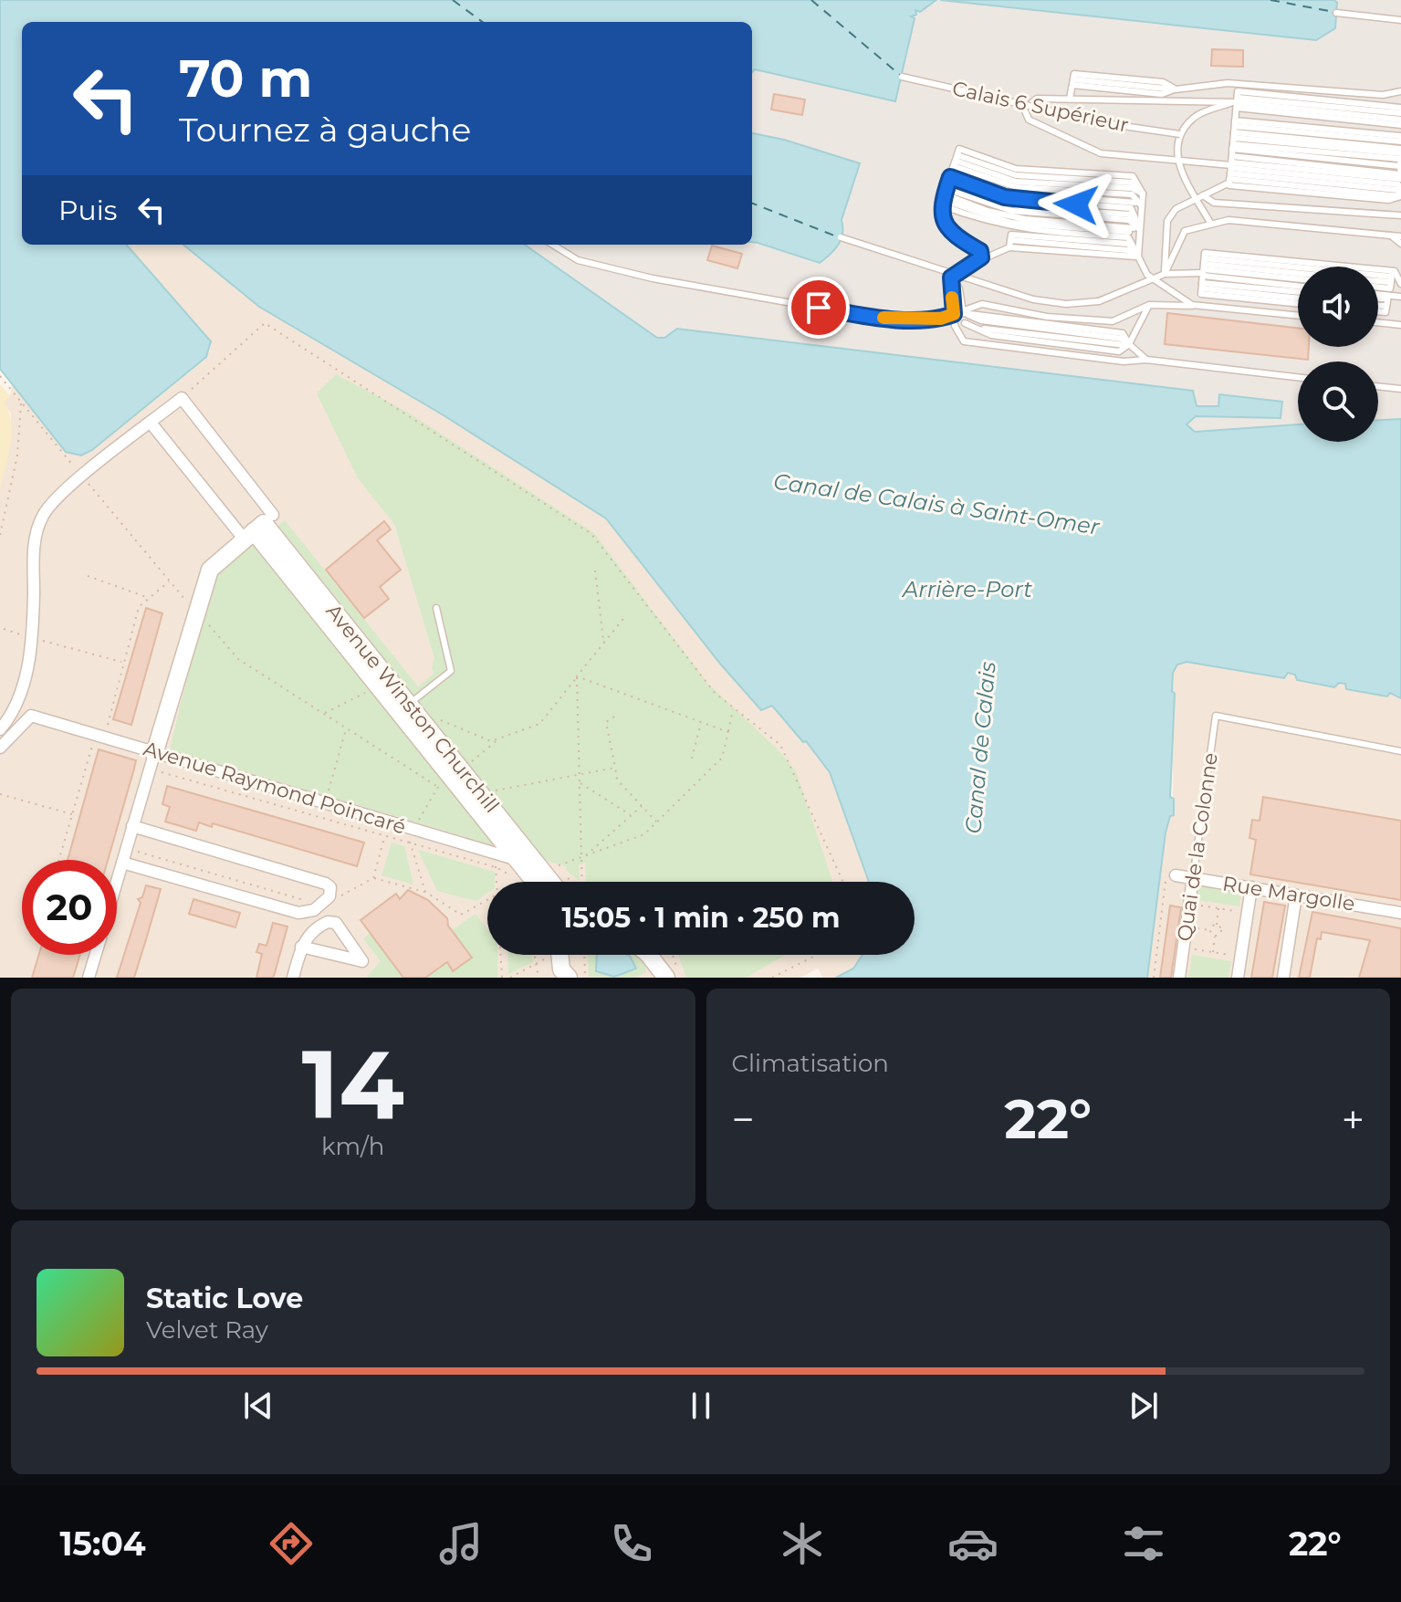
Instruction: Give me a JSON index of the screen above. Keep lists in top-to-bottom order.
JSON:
{
  "streets": {
    "street": [
      "Avenue Winston Churchill",
      "Avenue Raymond Poincaré",
      "Quai de la Colonne",
      "Rue Margolle"
    ],
    "lane": ["Calais 6 Supérieur"]
  },
  "crossings": [
    ["Avenue Winston Churchill", "Avenue Raymond Poincaré"],
    ["Quai de la Colonne", "Rue Margolle"]
  ],
  "water": ["Canal de Calais à Saint-Omer", "Arrière-Port", "Canal de Calais"],
  "page": {
    "turn": ["70 m", "Tournez à gauche"],
    "then": "Puis",
    "limit": "20",
    "trip": "15:05 · 1 min · 250 m",
    "tile": [
      ["14", "km/h"],
      "Climatisation"
    ],
    "heat": ["−", "22°", "+"],
    "song": ["Static Love", "Velvet Ray"],
    "tabs": ["15:04", "22°"]
  }
}
